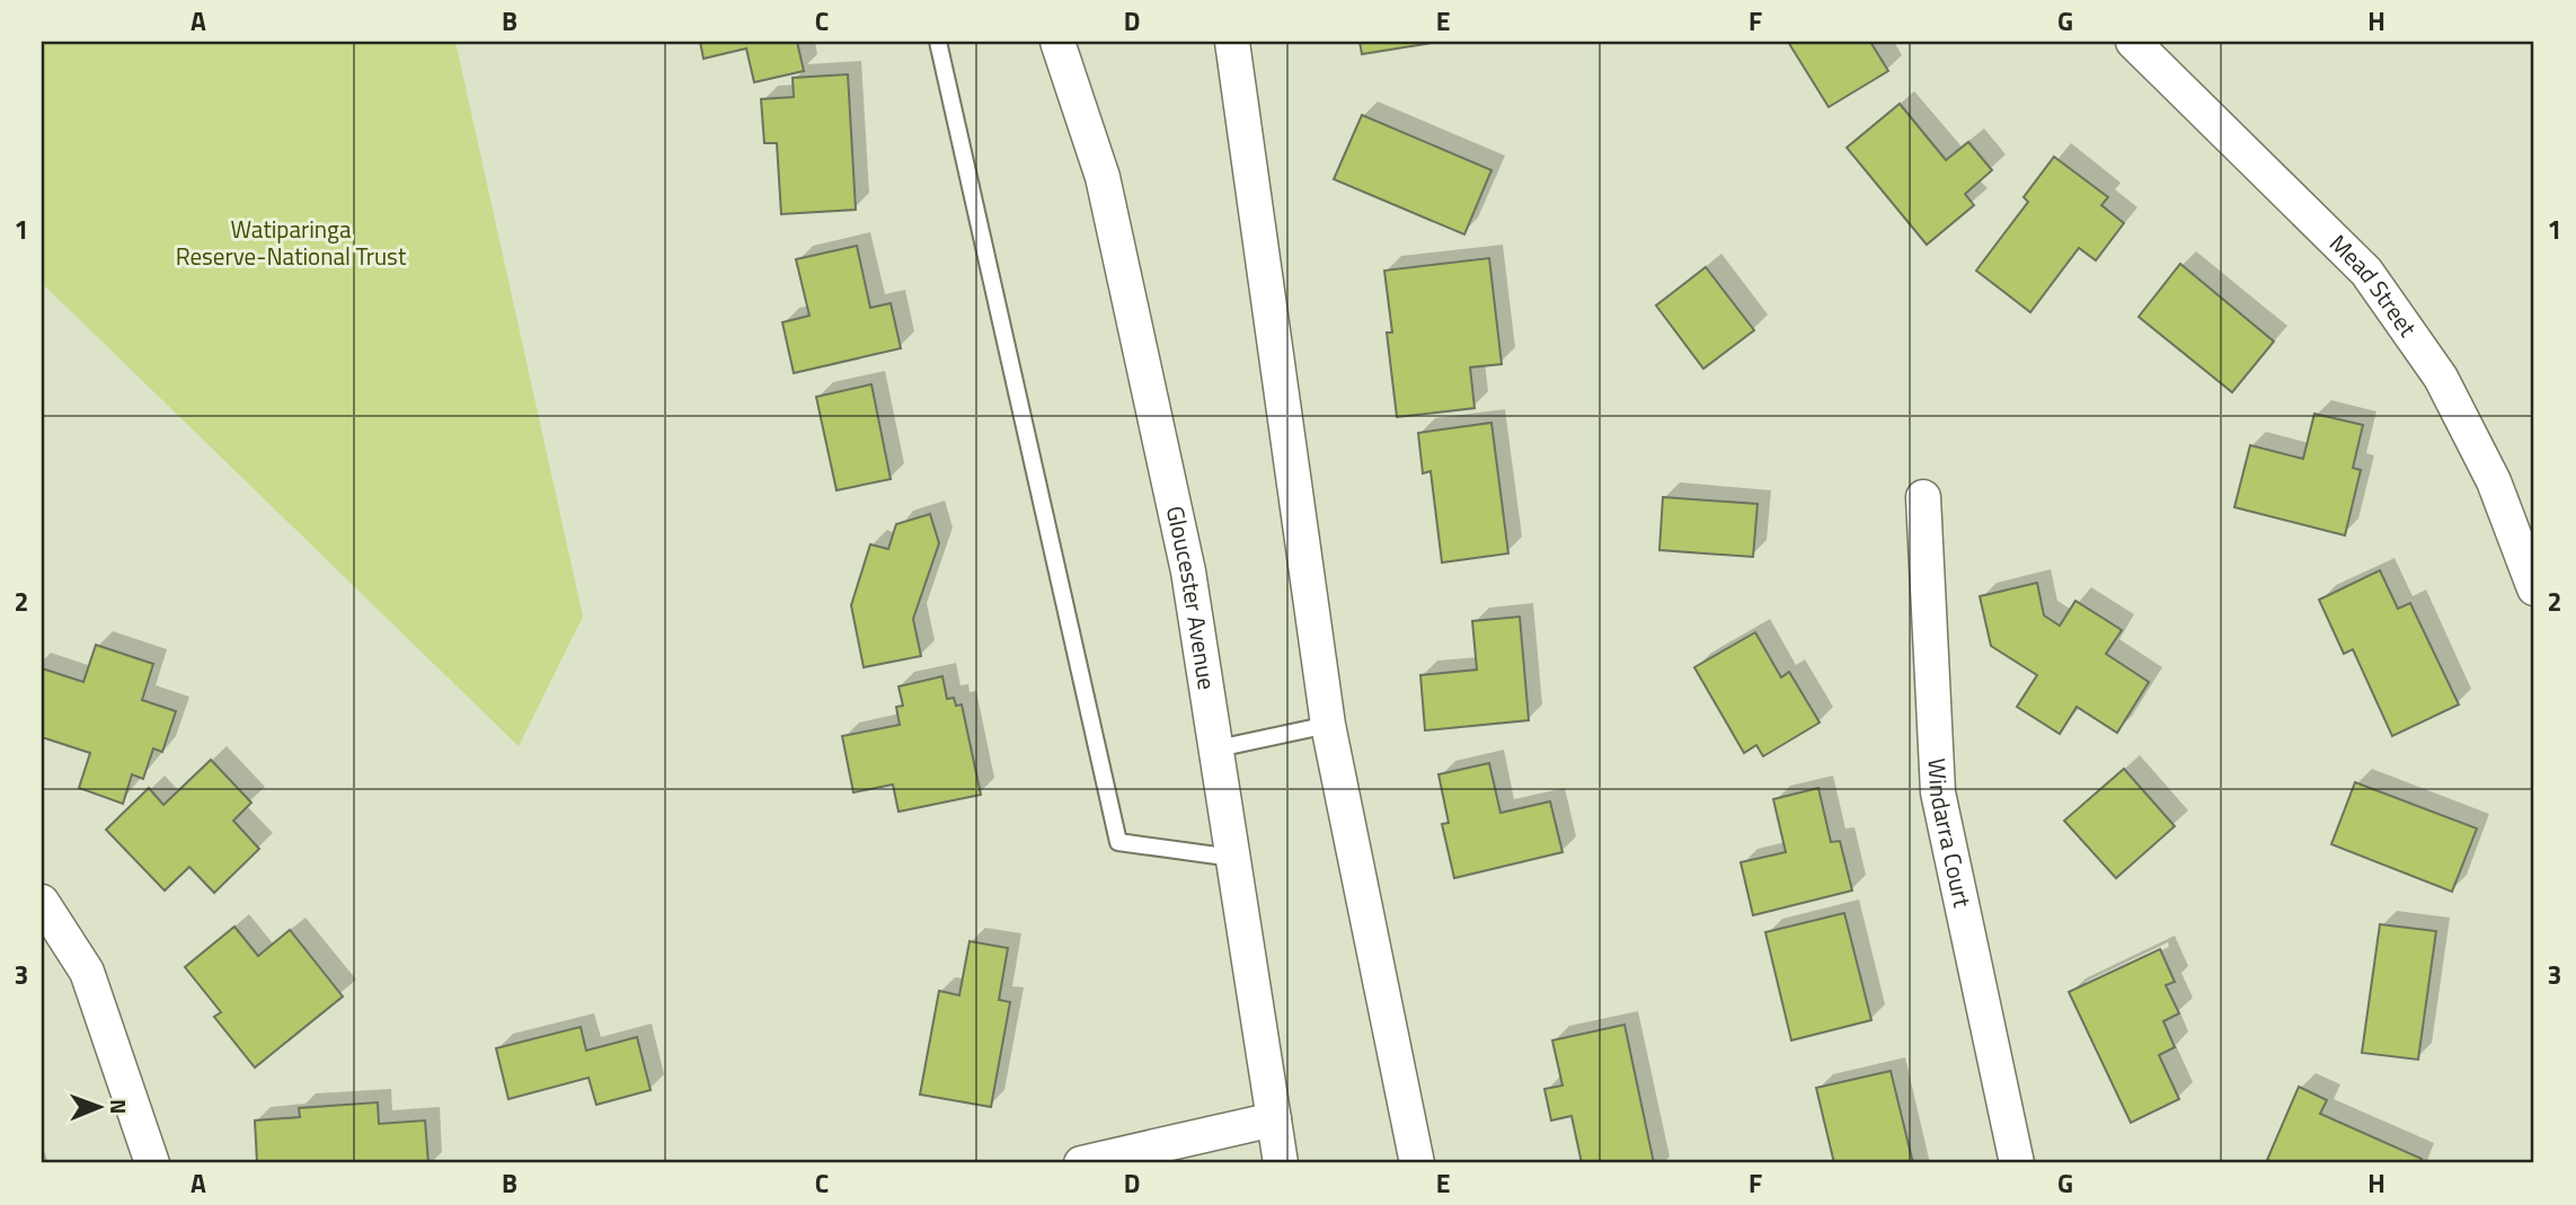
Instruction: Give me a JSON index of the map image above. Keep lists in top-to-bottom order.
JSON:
{
  "streets": {
    "street": ["Mead Street", "Gloucester Avenue", "Windarra Court"]
  },
  "parks": ["Watiparinga Reserve-National Trust"],
  "north": "right",
  "grid": {
    "columns": [
      "A",
      "B",
      "C",
      "D",
      "E",
      "F",
      "G",
      "H"
    ],
    "rows": ["1", "2", "3"]
  }
}
